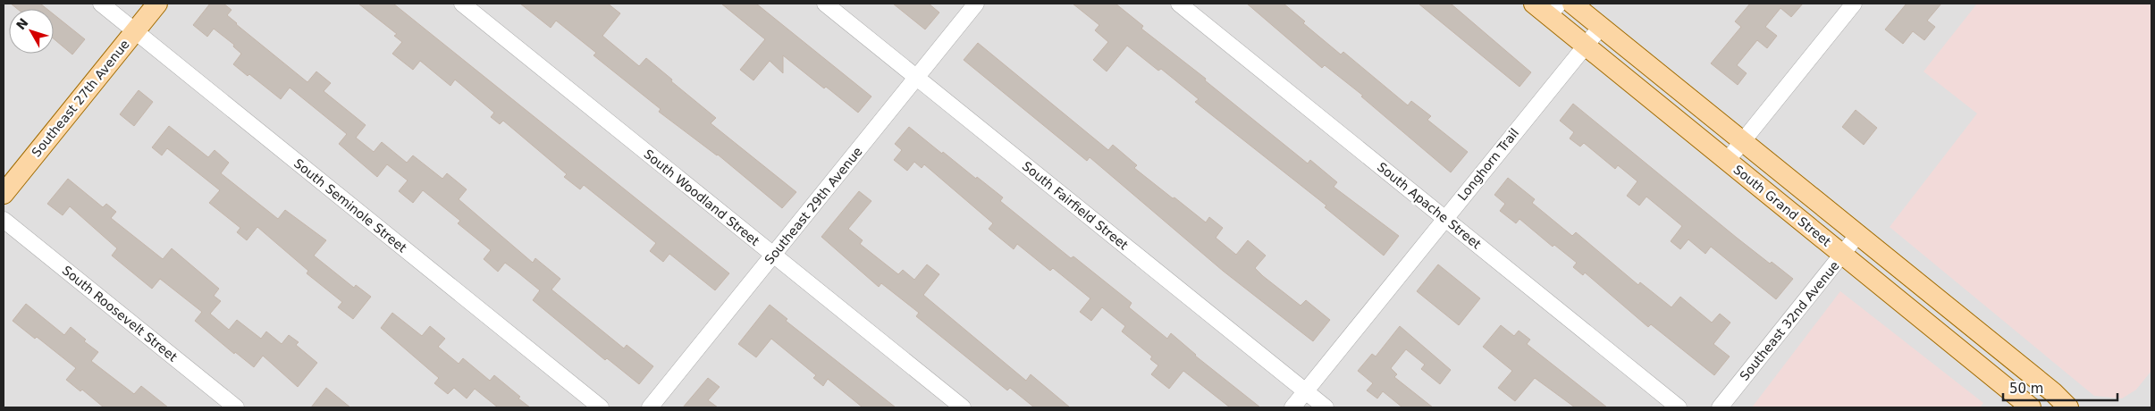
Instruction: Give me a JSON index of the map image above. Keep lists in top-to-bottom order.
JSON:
{
  "streets": {
    "main road": ["Southeast 27th Avenue", "South Grand Street"],
    "street": [
      "Longhorn Trail",
      "South Woodland Street",
      "South Seminole Street",
      "Southeast 29th Avenue",
      "South Fairfield Street",
      "South Apache Street",
      "South Roosevelt Street",
      "Southeast 32nd Avenue"
    ]
  },
  "crossings": [
    ["Southeast 27th Avenue", "South Seminole Street"],
    ["Longhorn Trail", "South Fairfield Street"],
    ["Longhorn Trail", "South Apache Street"],
    ["Longhorn Trail", "South Grand Street"],
    ["South Woodland Street", "Southeast 29th Avenue"],
    ["Southeast 29th Avenue", "South Fairfield Street"],
    ["South Grand Street", "Southeast 32nd Avenue"]
  ],
  "scale_bar": "50 m",
  "north": "top left"
}
